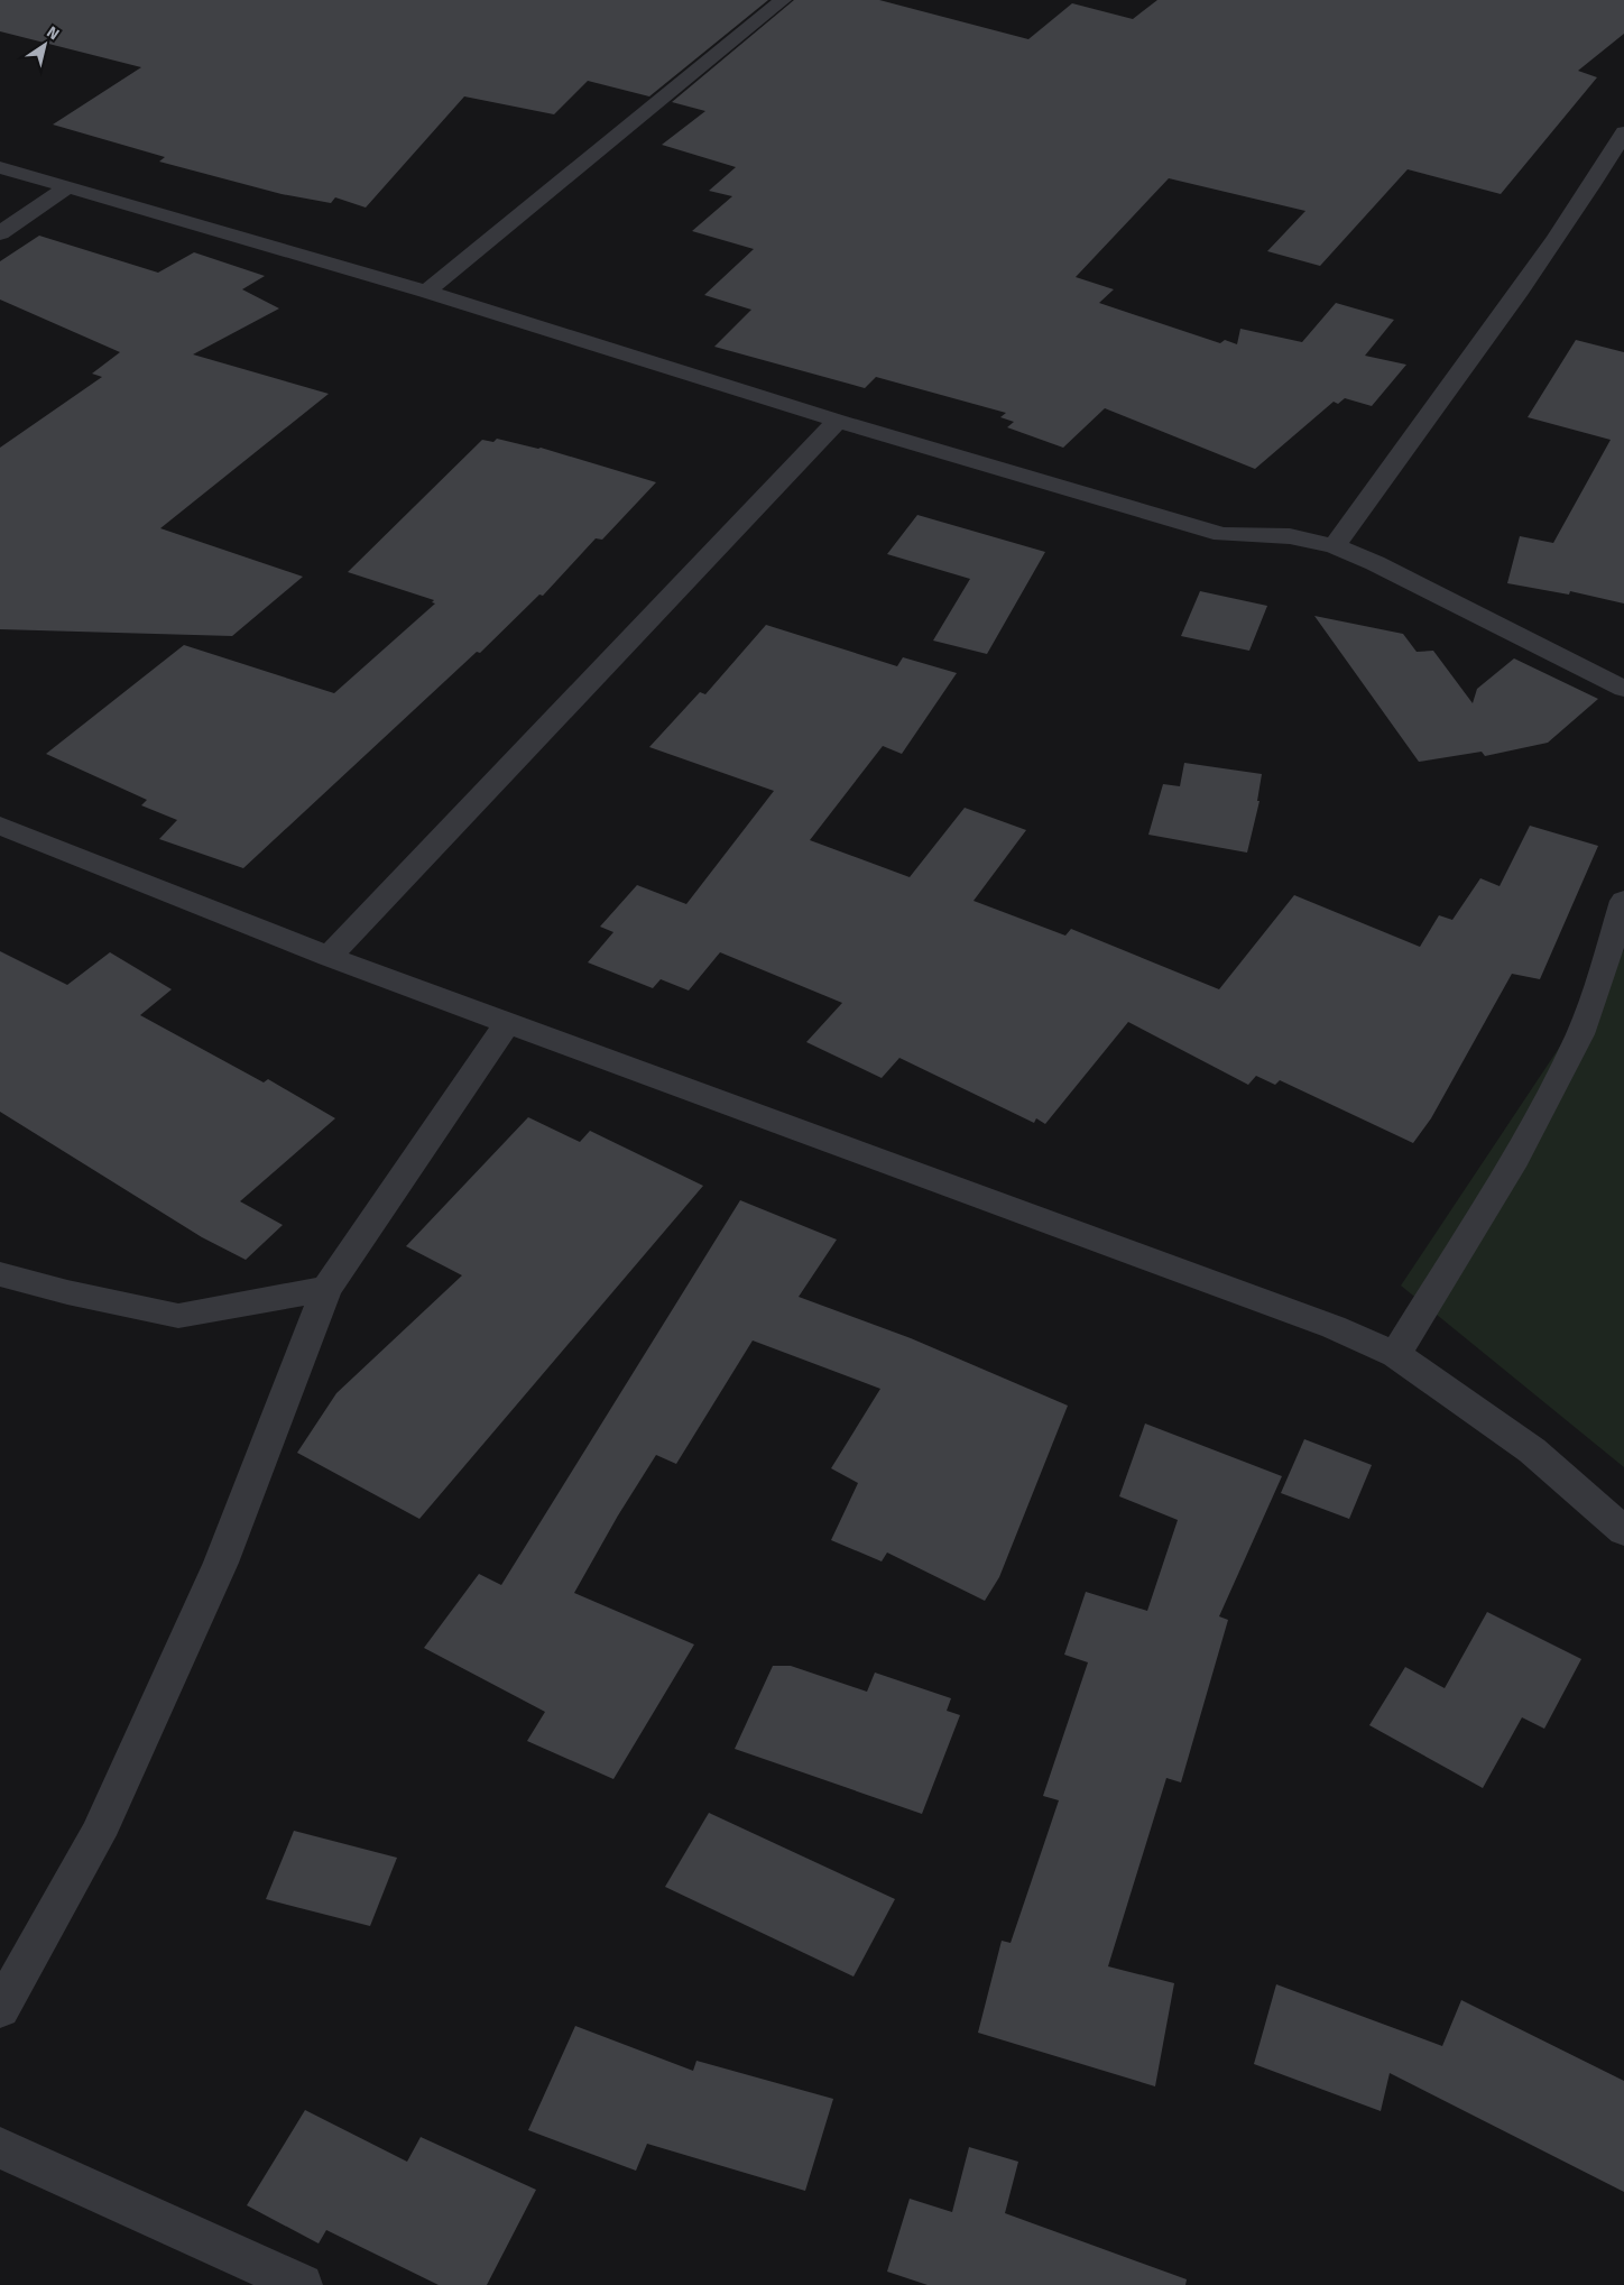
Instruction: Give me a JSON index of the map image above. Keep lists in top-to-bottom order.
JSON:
{
  "north": "top right"
}
